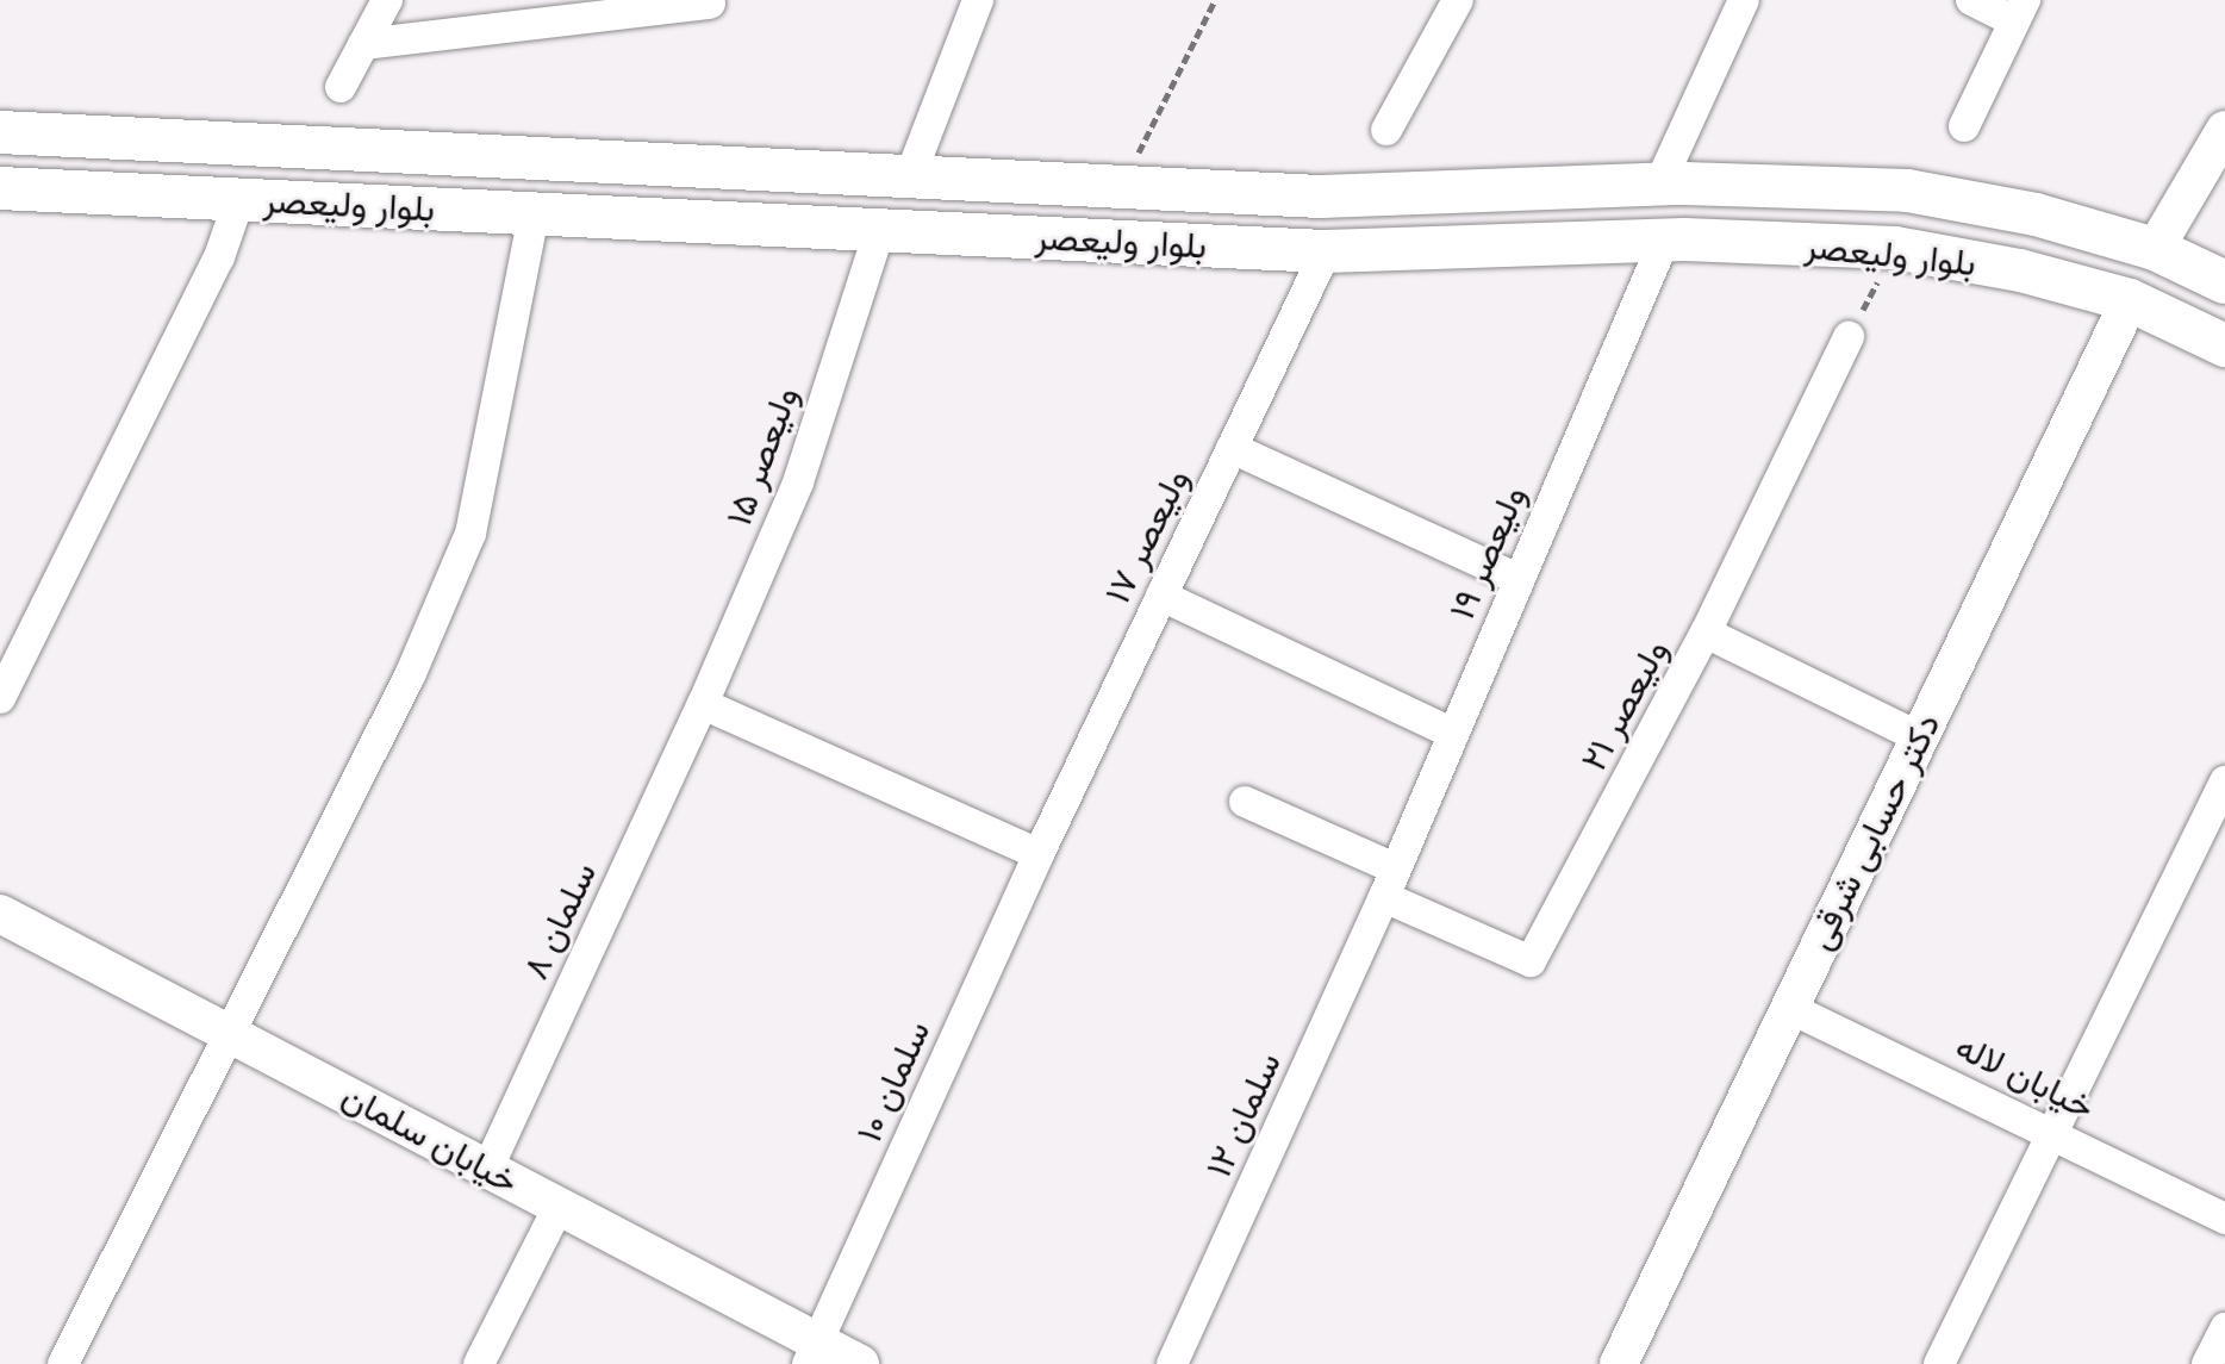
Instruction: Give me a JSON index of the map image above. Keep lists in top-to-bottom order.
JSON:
{
  "streets": {
    "main road": ["بلوار ولیعصر"],
    "street": [
      "ولیعصر ۱۵",
      "ولیعصر ۱۷",
      "ولیعصر ۱۹",
      "ولیعصر ۲۱",
      "دکتر حسابی شرقی",
      "سلمان ۸",
      "خیابان لاله",
      "سلمان ۱۰",
      "سلمان ۱۲",
      "خیابان سلمان"
    ]
  },
  "crossings": [
    ["بلوار ولیعصر", "ولیعصر ۱۵"],
    ["بلوار ولیعصر", "ولیعصر ۱۷"],
    ["بلوار ولیعصر", "ولیعصر ۱۹"],
    ["بلوار ولیعصر", "دکتر حسابی شرقی"],
    ["ولیعصر ۱۵", "سلمان ۸"],
    ["ولیعصر ۱۷", "سلمان ۱۰"],
    ["ولیعصر ۱۹", "ولیعصر ۲۱"],
    ["ولیعصر ۱۹", "سلمان ۱۲"],
    ["ولیعصر ۲۱", "سلمان ۱۲"],
    ["دکتر حسابی شرقی", "خیابان لاله"],
    ["سلمان ۸", "خیابان سلمان"],
    ["سلمان ۱۰", "خیابان سلمان"]
  ]
}
